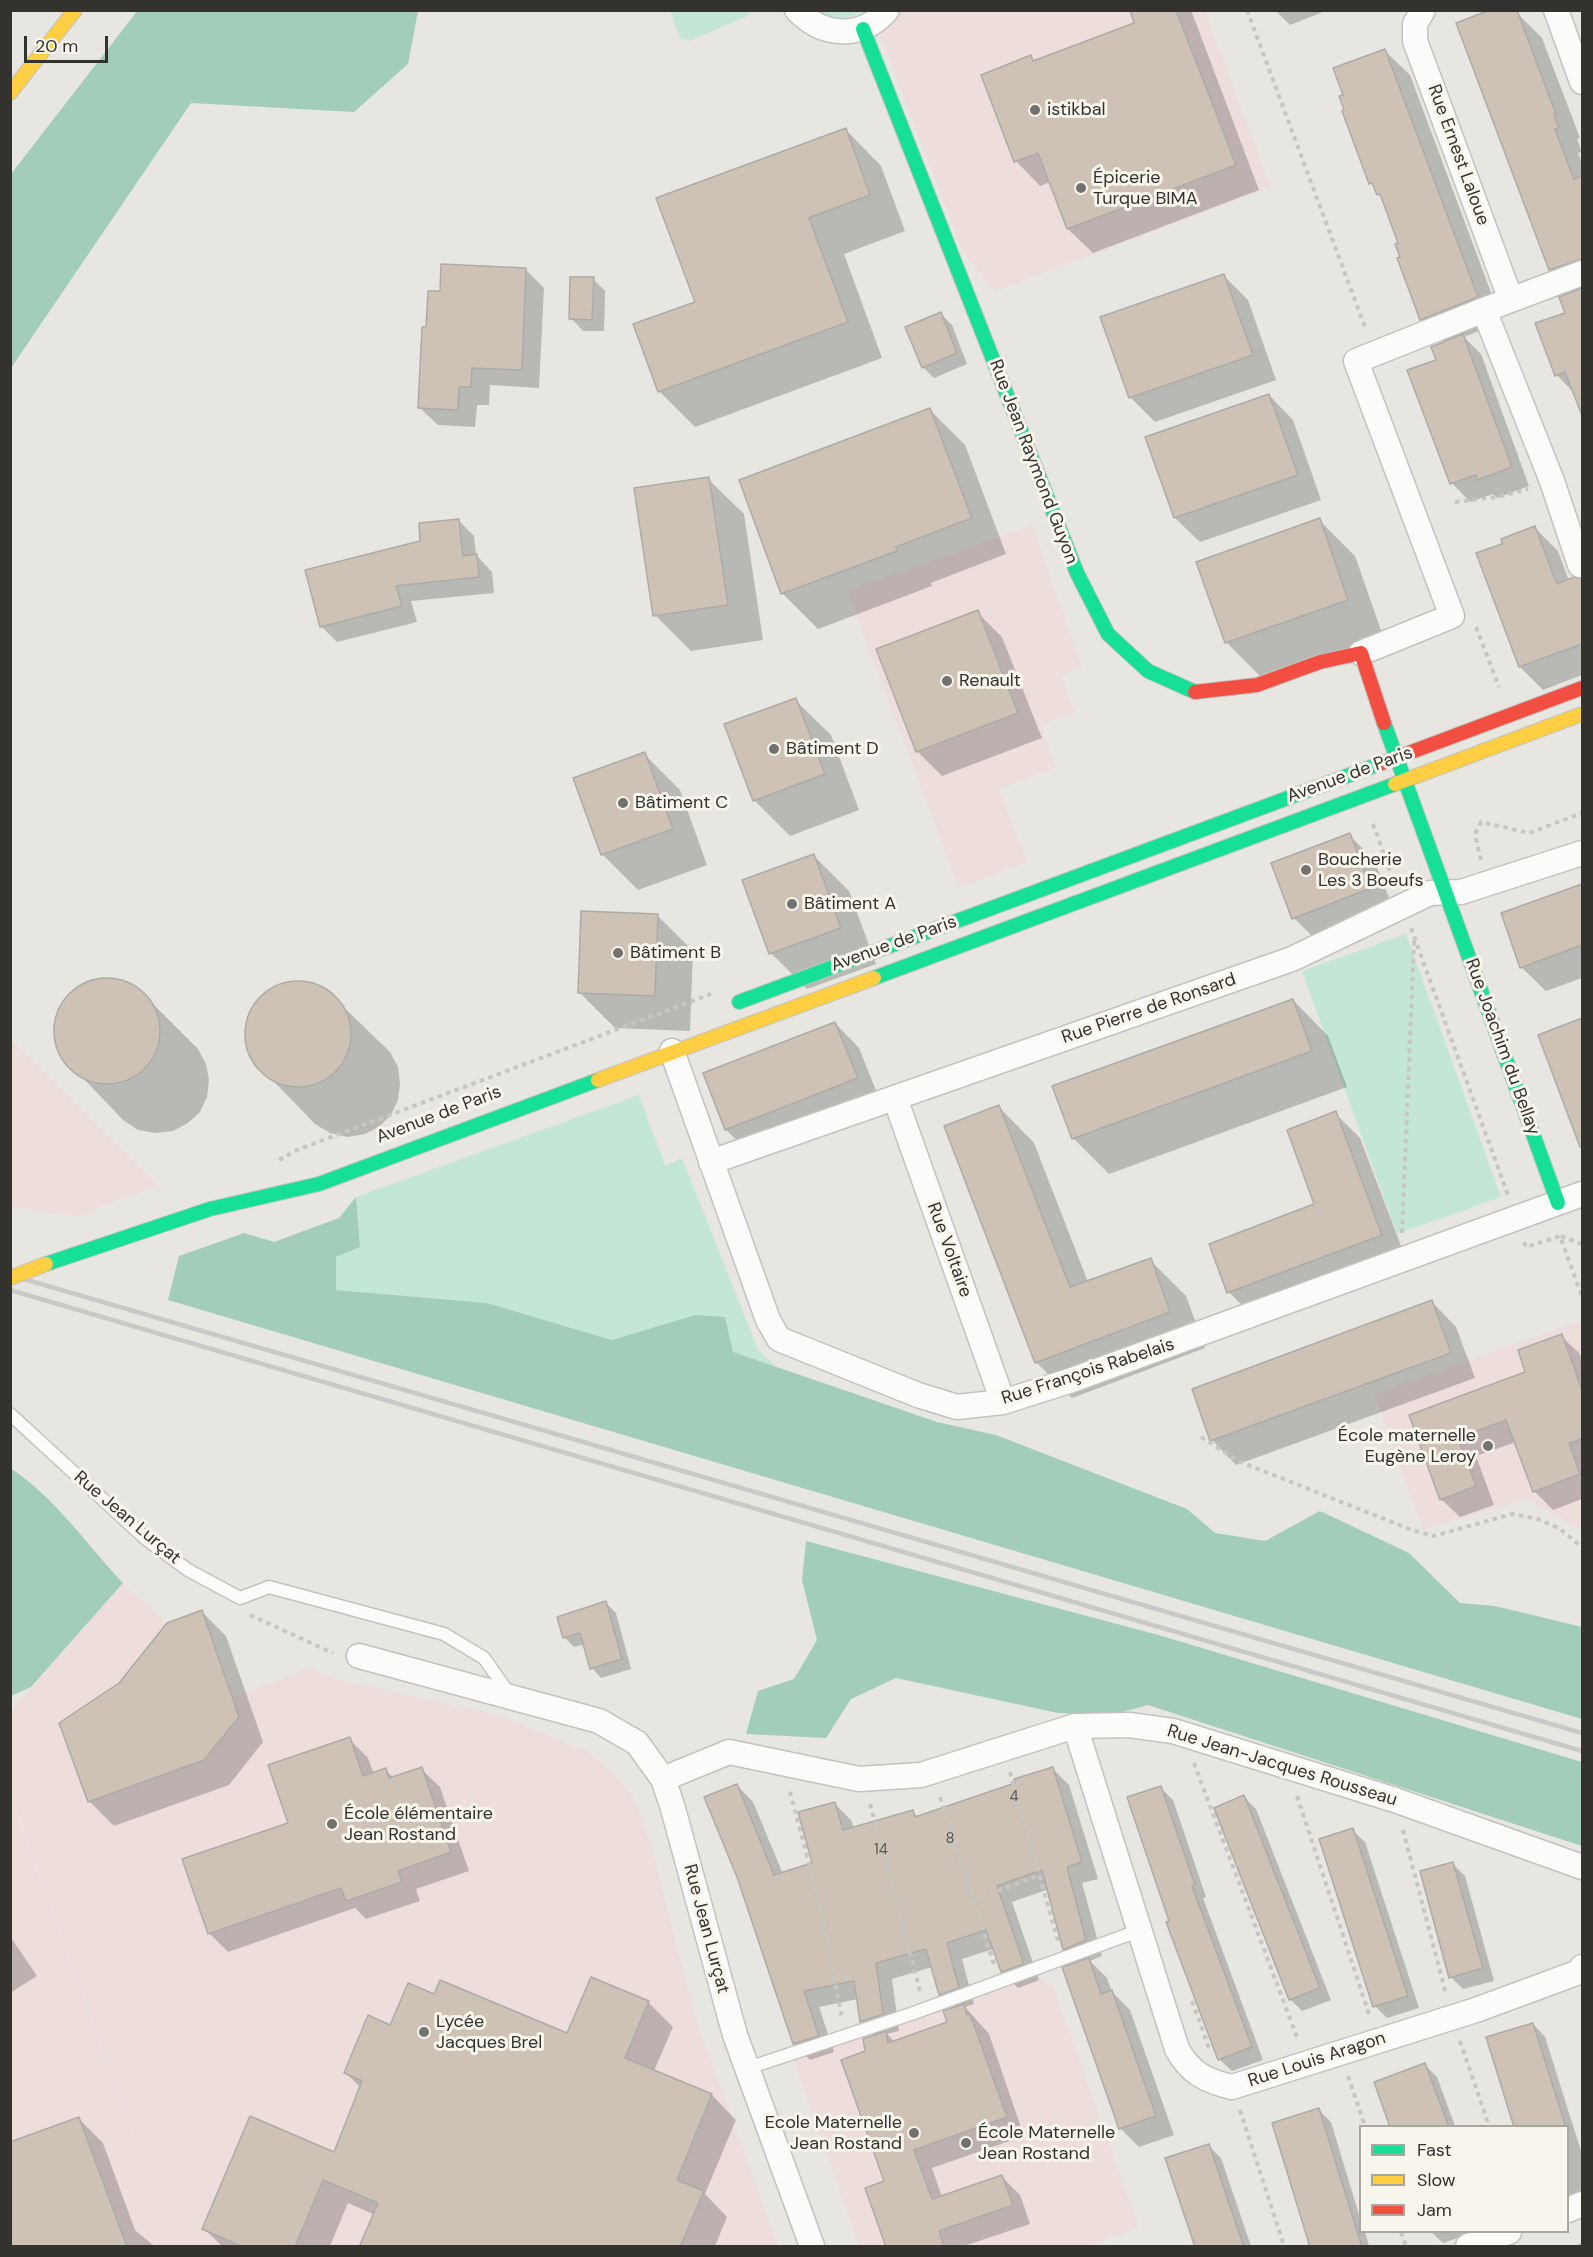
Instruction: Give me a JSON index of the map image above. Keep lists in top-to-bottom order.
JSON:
{
  "streets": {
    "main road": ["Rue Jean Raymond Guyon", "Avenue de Paris", "Rue Joachim du Bellay"],
    "street": [
      "Rue Ernest Laloue",
      "Rue Pierre de Ronsard",
      "Rue Voltaire",
      "Rue François Rabelais",
      "Rue Jean Lurçat",
      "Rue Jean-Jacques Rousseau",
      "Rue Louis Aragon"
    ]
  },
  "crossings": [
    ["Avenue de Paris", "Rue Joachim du Bellay"],
    ["Avenue de Paris", "Rue François Rabelais"],
    ["Rue Pierre de Ronsard", "Rue Joachim du Bellay"],
    ["Rue Pierre de Ronsard", "Rue Voltaire"],
    ["Rue Pierre de Ronsard", "Rue François Rabelais"],
    ["Rue Joachim du Bellay", "Rue François Rabelais"],
    ["Rue Voltaire", "Rue François Rabelais"],
    ["Rue Jean Lurçat", "Rue Jean-Jacques Rousseau"],
    ["Rue Jean-Jacques Rousseau", "Rue Louis Aragon"]
  ],
  "places": [
    "istikbal",
    "Épicerie Turque BIMA",
    "Renault",
    "Bâtiment D",
    "Bâtiment C",
    "Boucherie Les 3 Boeufs",
    "Bâtiment A",
    "Bâtiment B",
    "École maternelle Eugène Leroy",
    "École élémentaire Jean Rostand",
    "Lycée Jacques Brel",
    "Ecole Maternelle Jean Rostand",
    "École Maternelle Jean Rostand"
  ],
  "house_numbers": ["4", "8", "14"],
  "legend": ["Fast", "Slow", "Jam"],
  "scale_bar": "20 m"
}
